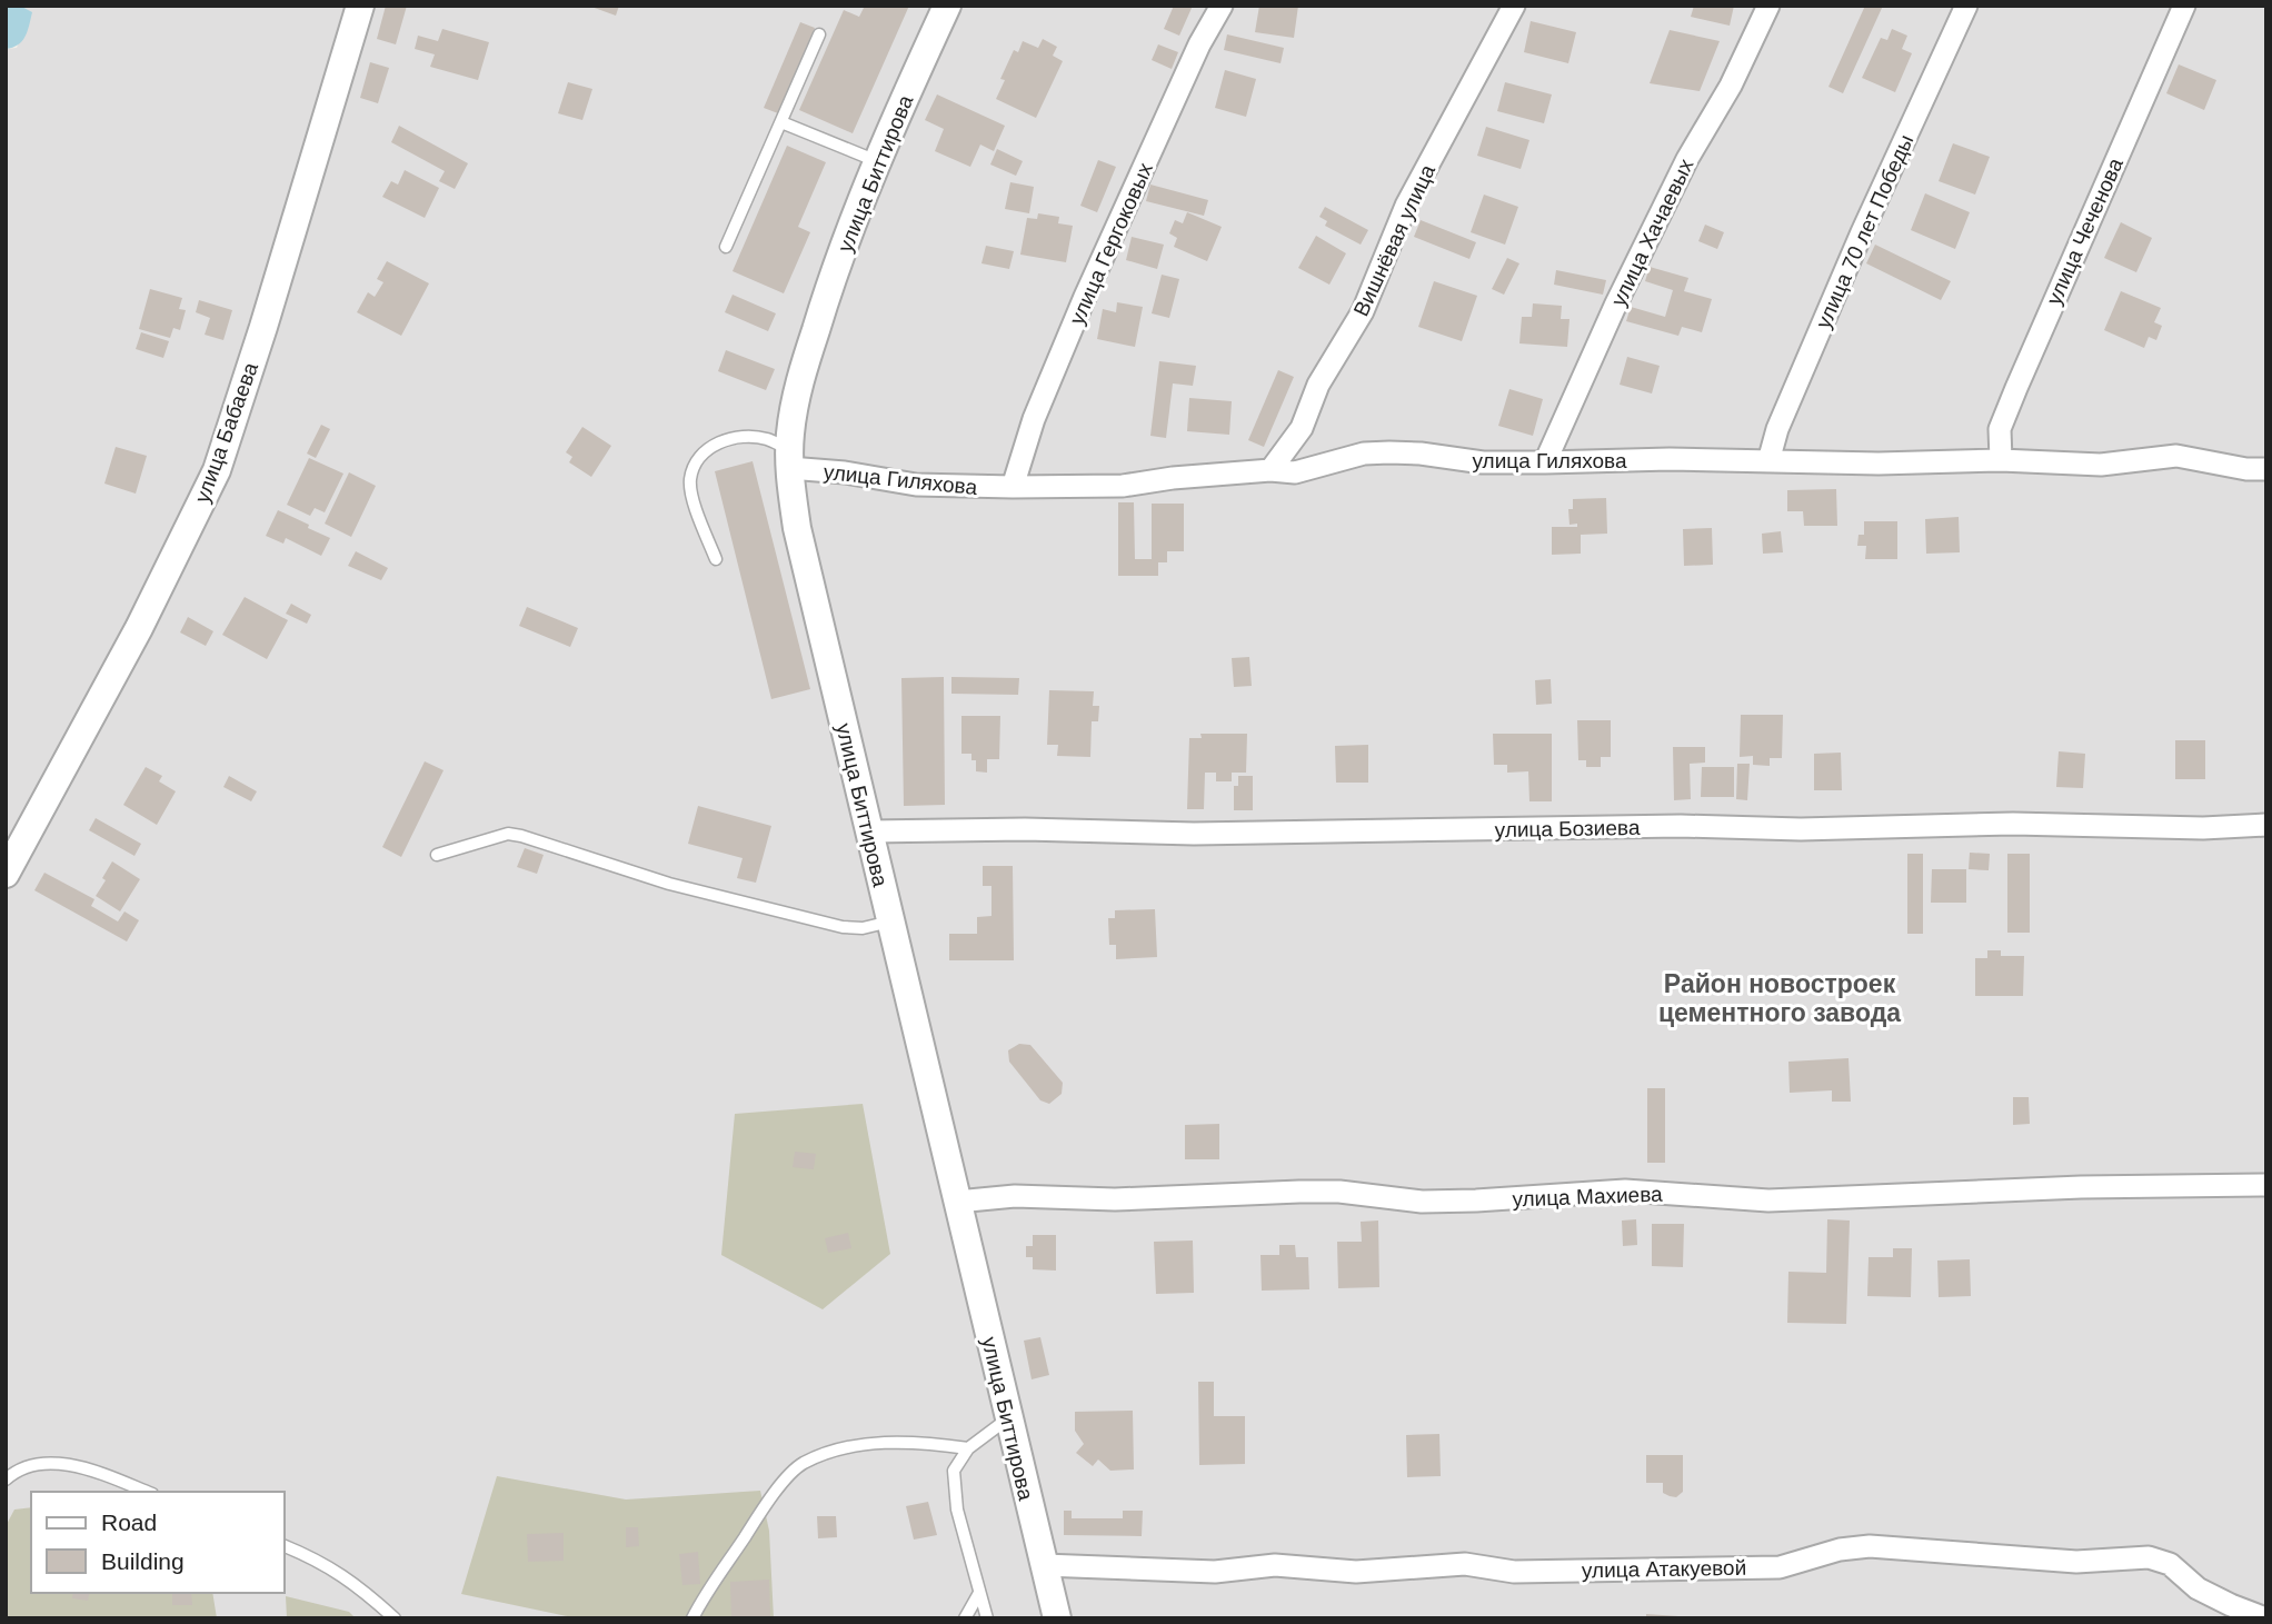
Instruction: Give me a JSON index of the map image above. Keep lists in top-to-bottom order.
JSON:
{
  "streets": {
    "street": [
      "улица Биттирова",
      "улица 70 лет Победы",
      "улица Чеченова",
      "улица Хачаевых",
      "Вишнёвая улица",
      "улица Гергоковых",
      "улица Бабаева",
      "улица Гиляхова",
      "улица Бозиева",
      "улица Махиева",
      "улица Атакуевой"
    ]
  },
  "crossings": [
    ["улица Биттирова", "улица Гиляхова"],
    ["улица Биттирова", "улица Бозиева"],
    ["улица Биттирова", "улица Махиева"],
    ["улица Биттирова", "улица Атакуевой"],
    ["улица 70 лет Победы", "улица Гиляхова"],
    ["улица Чеченова", "улица Гиляхова"],
    ["улица Хачаевых", "улица Гиляхова"],
    ["Вишнёвая улица", "улица Гиляхова"],
    ["улица Гергоковых", "улица Гиляхова"]
  ],
  "districts": ["Район новостроек цементного завода"],
  "legend": ["Road", "Building"]
}
